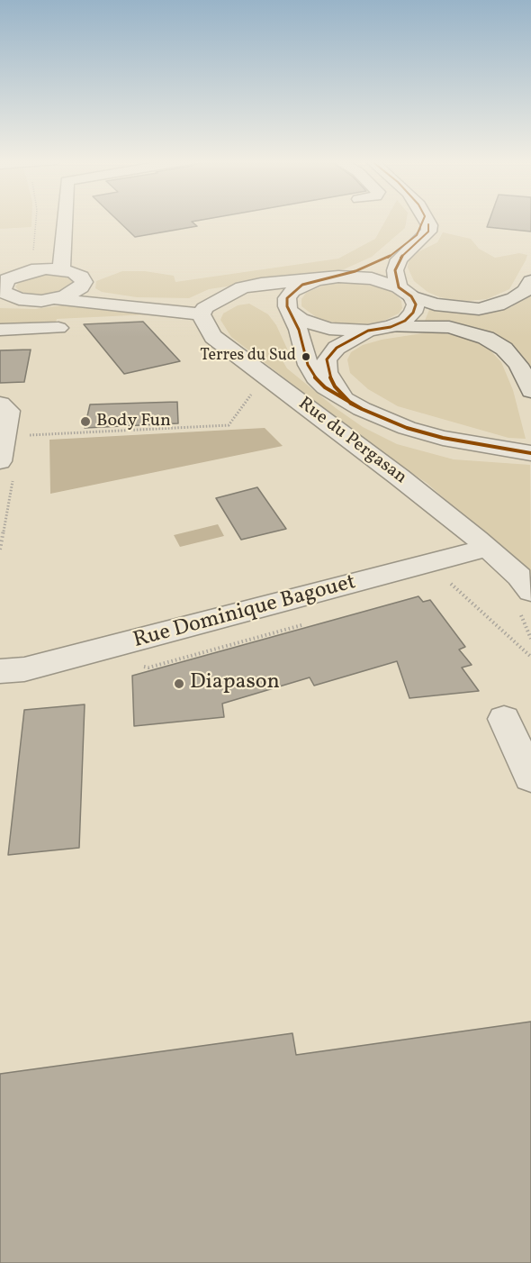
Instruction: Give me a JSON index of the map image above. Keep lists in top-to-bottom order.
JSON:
{
  "streets": {
    "street": ["Rue du Pergasan", "Rue Dominique Bagouet"]
  },
  "crossings": [
    ["Rue du Pergasan", "Rue Dominique Bagouet"]
  ],
  "places": ["Terres du Sud", "Body Fun", "Diapason"]
}
